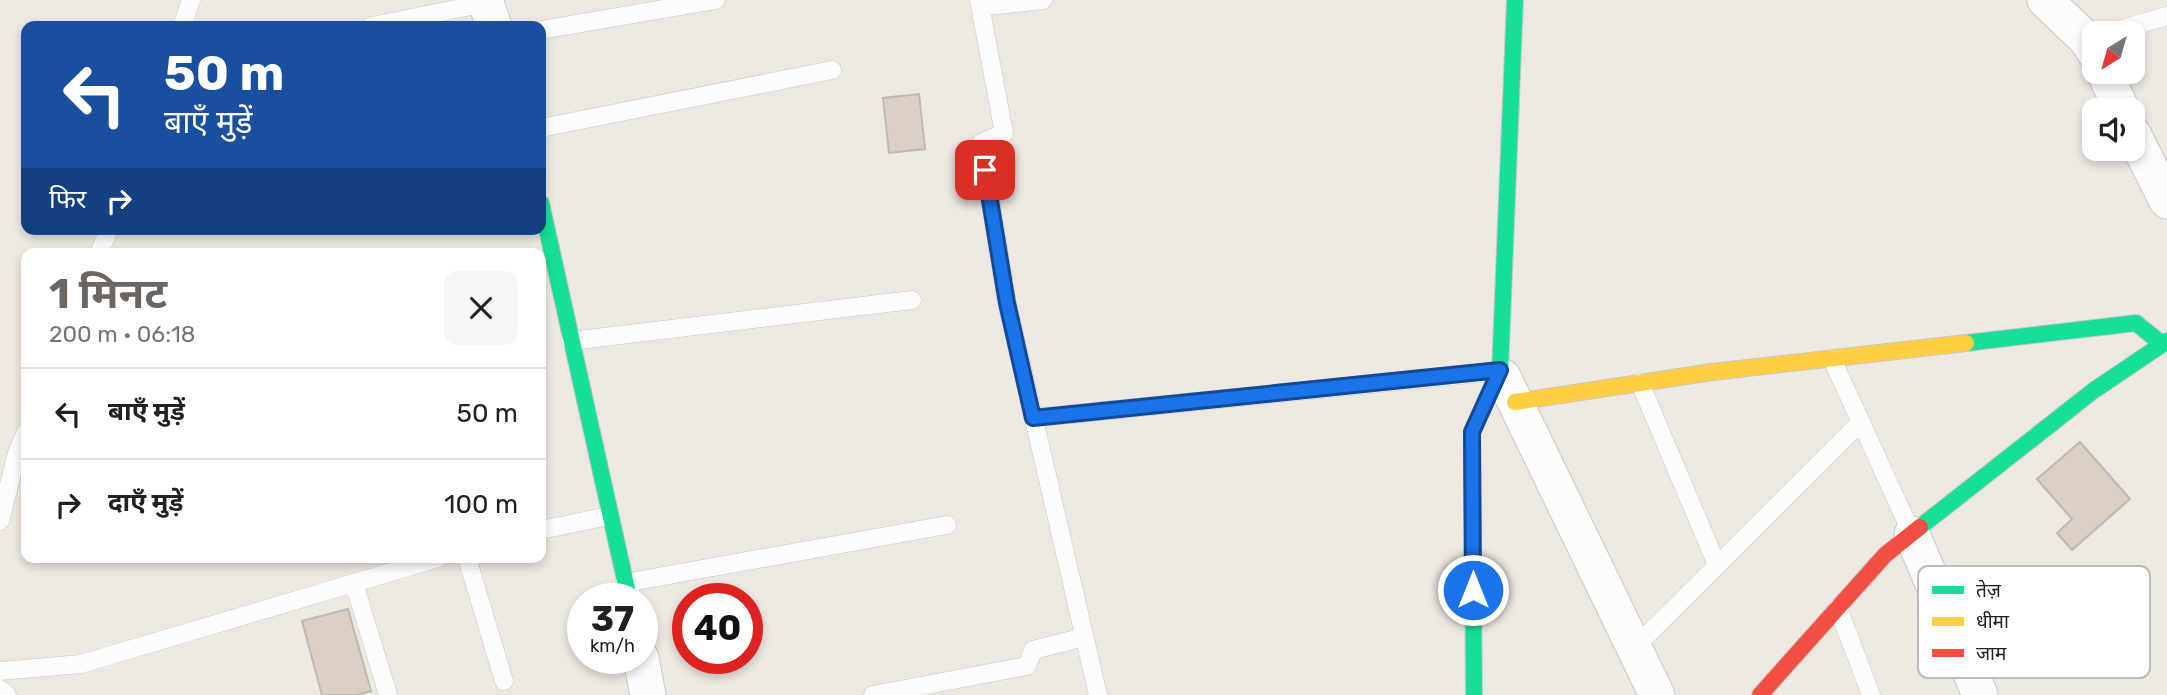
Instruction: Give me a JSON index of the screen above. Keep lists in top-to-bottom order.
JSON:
{
  "legend": ["तेज़", "धीमा", "जाम"],
  "north": "bottom left",
  "page": {
    "turn": ["50 m", "बाएँ मुड़ें"],
    "then": "फिर",
    "heading": ["1 मिनट", "200 m · 06:18"],
    "list": [
      {
        "name": "बाएँ मुड़ें",
        "value": "50 m"
      },
      {
        "name": "दाएँ मुड़ें",
        "value": "100 m"
      }
    ],
    "speed": "37 km/h",
    "limit": "40"
  }
}
